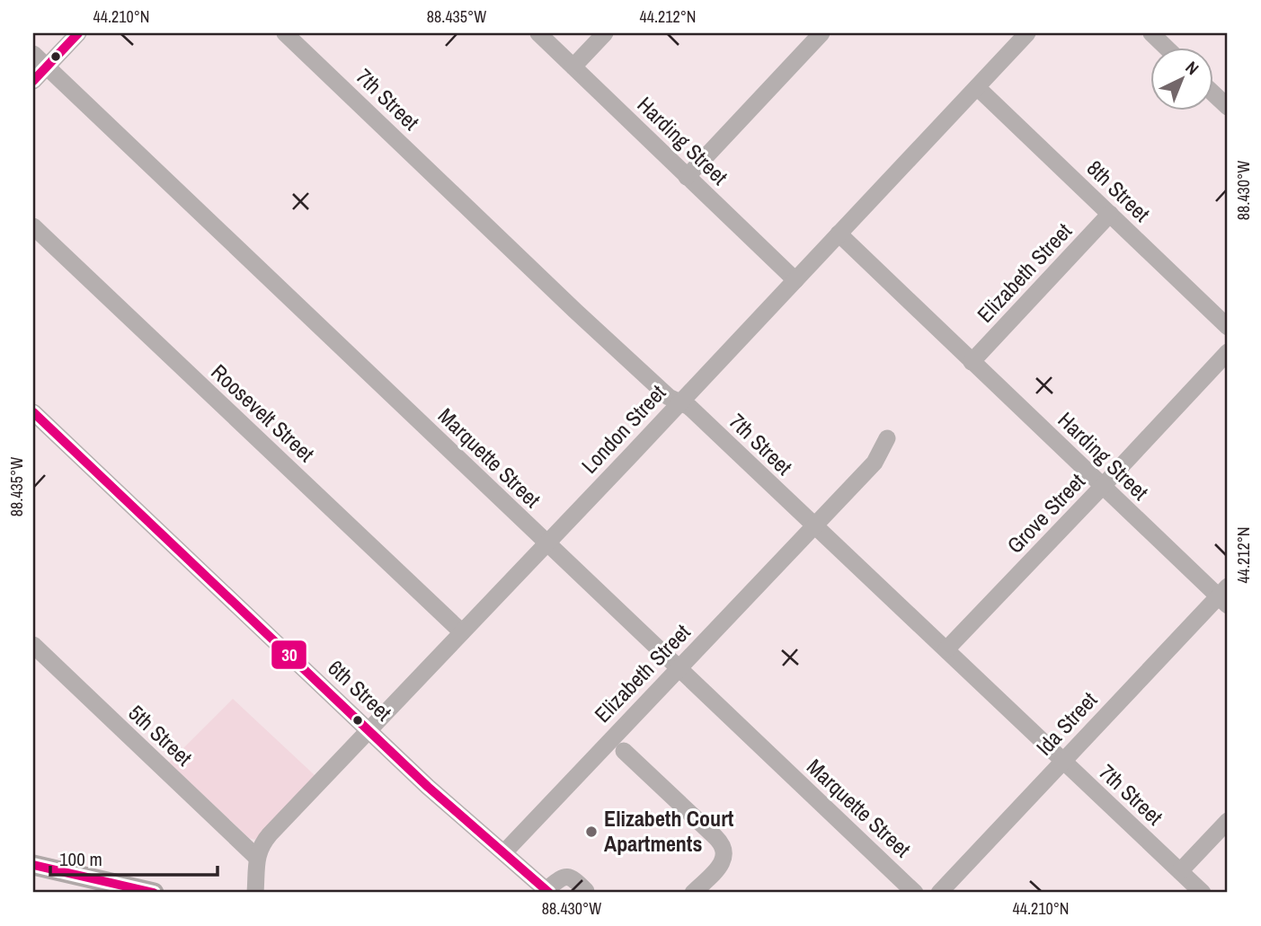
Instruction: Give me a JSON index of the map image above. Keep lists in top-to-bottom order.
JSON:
{
  "streets": {
    "street": [
      "7th Street",
      "Harding Street",
      "8th Street",
      "Elizabeth Street",
      "Roosevelt Street",
      "London Street",
      "Marquette Street",
      "Grove Street",
      "6th Street",
      "Ida Street",
      "5th Street"
    ]
  },
  "crossings": [
    ["7th Street", "Elizabeth Street"],
    ["7th Street", "London Street"],
    ["7th Street", "Grove Street"],
    ["7th Street", "Ida Street"],
    ["Harding Street", "Elizabeth Street"],
    ["Harding Street", "London Street"],
    ["Harding Street", "Grove Street"],
    ["Harding Street", "Ida Street"],
    ["8th Street", "Elizabeth Street"],
    ["8th Street", "London Street"],
    ["Elizabeth Street", "Marquette Street"],
    ["Elizabeth Street", "6th Street"],
    ["Roosevelt Street", "London Street"],
    ["London Street", "Marquette Street"],
    ["London Street", "6th Street"],
    ["London Street", "5th Street"]
  ],
  "places": ["Elizabeth Court Apartments"],
  "lines": ["transit line 30"],
  "scale_bar": "100 m",
  "north": "top right",
  "coordinates": [
    "44.210°N",
    "88.435°W",
    "44.212°N",
    "88.430°W"
  ]
}
